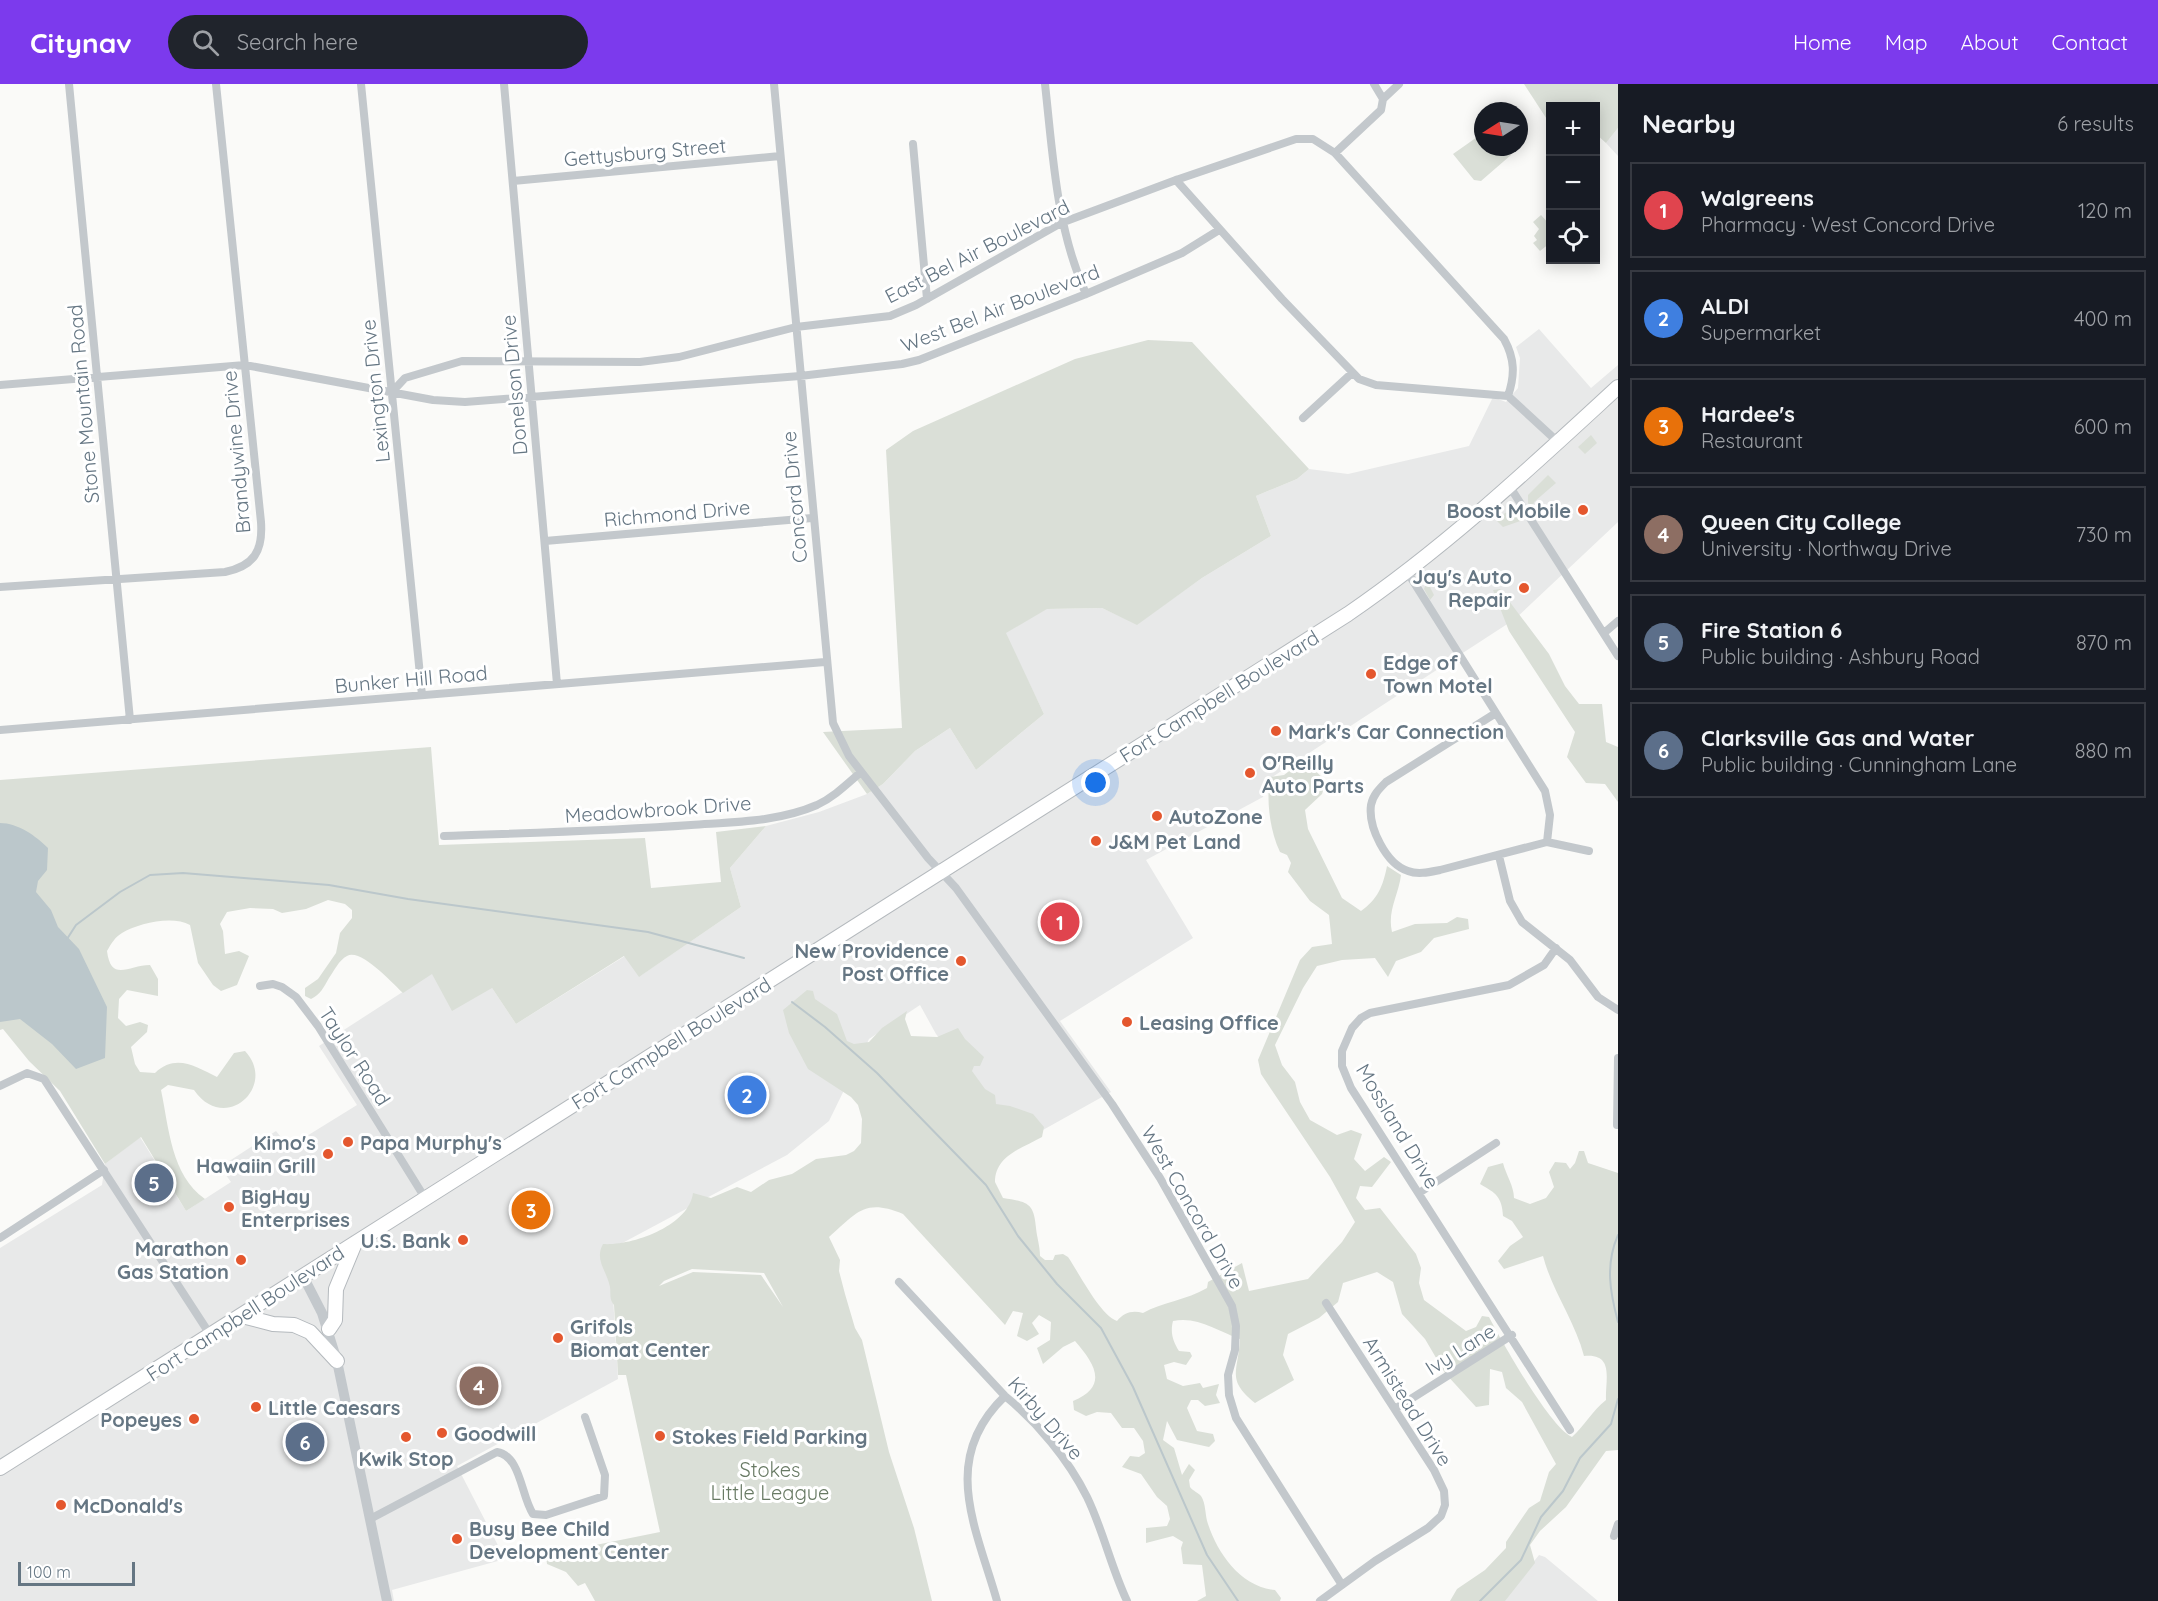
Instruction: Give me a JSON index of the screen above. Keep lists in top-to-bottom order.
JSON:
{
  "streets": {
    "highway": ["Fort Campbell Boulevard"],
    "street": [
      "Gettysburg Street",
      "East Bel Air Boulevard",
      "West Bel Air Boulevard",
      "Donelson Drive",
      "Lexington Drive",
      "Stone Mountain Road",
      "Brandywine Drive",
      "Concord Drive",
      "Richmond Drive",
      "Bunker Hill Road",
      "Meadowbrook Drive",
      "Taylor Road",
      "Mossland Drive",
      "West Concord Drive",
      "Ivy Lane",
      "Armistead Drive",
      "Kirby Drive"
    ]
  },
  "crossings": [
    ["Gettysburg Street", "Donelson Drive"],
    ["Gettysburg Street", "Concord Drive"],
    ["East Bel Air Boulevard", "West Bel Air Boulevard"],
    ["East Bel Air Boulevard", "Donelson Drive"],
    ["East Bel Air Boulevard", "Lexington Drive"],
    ["East Bel Air Boulevard", "Concord Drive"],
    ["West Bel Air Boulevard", "Donelson Drive"],
    ["West Bel Air Boulevard", "Lexington Drive"],
    ["West Bel Air Boulevard", "Stone Mountain Road"],
    ["West Bel Air Boulevard", "Brandywine Drive"],
    ["West Bel Air Boulevard", "Concord Drive"],
    ["Donelson Drive", "Richmond Drive"],
    ["Donelson Drive", "Bunker Hill Road"],
    ["Lexington Drive", "Bunker Hill Road"],
    ["Stone Mountain Road", "Brandywine Drive"],
    ["Stone Mountain Road", "Bunker Hill Road"],
    ["Concord Drive", "Richmond Drive"],
    ["Concord Drive", "Bunker Hill Road"],
    ["Concord Drive", "Fort Campbell Boulevard"],
    ["Concord Drive", "Meadowbrook Drive"],
    ["Concord Drive", "West Concord Drive"],
    ["Fort Campbell Boulevard", "Taylor Road"],
    ["Fort Campbell Boulevard", "West Concord Drive"],
    ["Mossland Drive", "Ivy Lane"],
    ["West Concord Drive", "Armistead Drive"],
    ["Ivy Lane", "Armistead Drive"]
  ],
  "parks": ["Stokes Little League"],
  "places": [
    "Boost Mobile",
    "Jay's Auto Repair",
    "Edge of Town Motel",
    "Mark's Car Connection",
    "O'Reilly Auto Parts",
    "AutoZone",
    "J&M Pet Land",
    "New Providence Post Office",
    "Leasing Office",
    "Papa Murphy's",
    "Kimo's Hawaiin Grill",
    "BigHay Enterprises",
    "U.S. Bank",
    "Marathon Gas Station",
    "Grifols Biomat Center",
    "Little Caesars",
    "Popeyes",
    "Goodwill",
    "Stokes Field Parking",
    "Kwik Stop",
    "McDonald's",
    "Busy Bee Child Development Center"
  ],
  "scale_bar": "100 m",
  "north": "left",
  "page": {
    "header": "Citynav",
    "search": "Search here",
    "nav": [
      "Home",
      "Map",
      "About",
      "Contact"
    ],
    "heading": ["Nearby", "6 results"],
    "map_buttons": ["+", "−"],
    "list": [
      {
        "mark": "1",
        "name": "Walgreens",
        "note": "Pharmacy · West Concord Drive",
        "value": "120 m"
      },
      {
        "mark": "2",
        "name": "ALDI",
        "note": "Supermarket",
        "value": "400 m"
      },
      {
        "mark": "3",
        "name": "Hardee's",
        "note": "Restaurant",
        "value": "600 m"
      },
      {
        "mark": "4",
        "name": "Queen City College",
        "note": "University · Northway Drive",
        "value": "730 m"
      },
      {
        "mark": "5",
        "name": "Fire Station 6",
        "note": "Public building · Ashbury Road",
        "value": "870 m"
      },
      {
        "mark": "6",
        "name": "Clarksville Gas and Water",
        "note": "Public building · Cunningham Lane",
        "value": "880 m"
      }
    ],
    "pins": [
      "1",
      "2",
      "5",
      "3",
      "4",
      "6"
    ],
    "scale": "100 m"
  }
}
